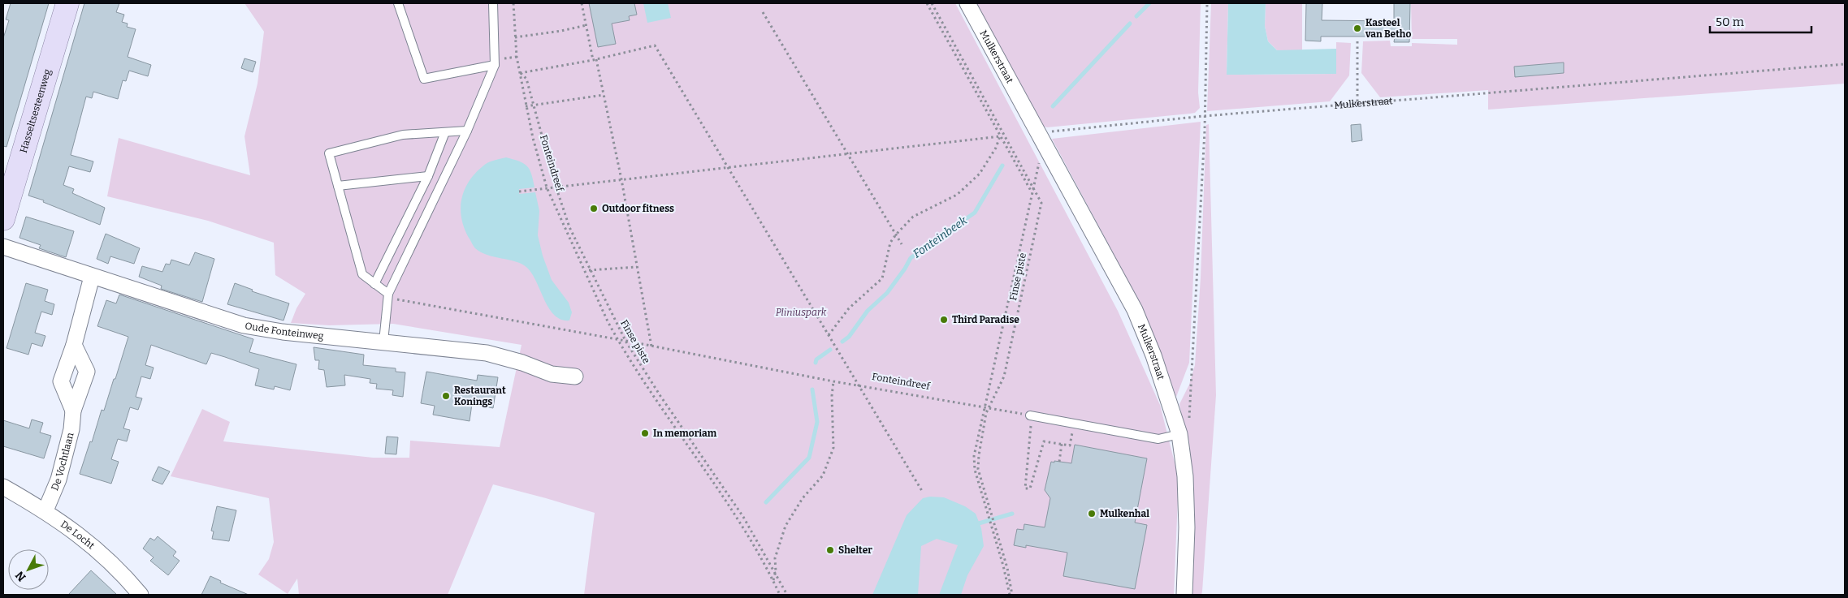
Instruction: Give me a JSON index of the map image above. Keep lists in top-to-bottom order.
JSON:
{
  "streets": {
    "main road": ["Hasseltsesteenweg"],
    "street": [
      "Mulkerstraat",
      "Oude Fonteinweg",
      "De Vochtlaan",
      "De Locht"
    ],
    "path": ["Fonteindreef", "Finse piste"]
  },
  "crossings": [
    ["Fonteindreef", "Finse piste"],
    ["Oude Fonteinweg", "De Vochtlaan"],
    ["De Vochtlaan", "De Locht"]
  ],
  "water": ["Fonteinbeek"],
  "parks": ["Pliniuspark"],
  "places": [
    "Kasteel van Betho",
    "Outdoor fitness",
    "Third Paradise",
    "Restaurant Konings",
    "In memoriam",
    "Mulkenhal",
    "Shelter"
  ],
  "scale_bar": "50 m",
  "north": "bottom left"
}
